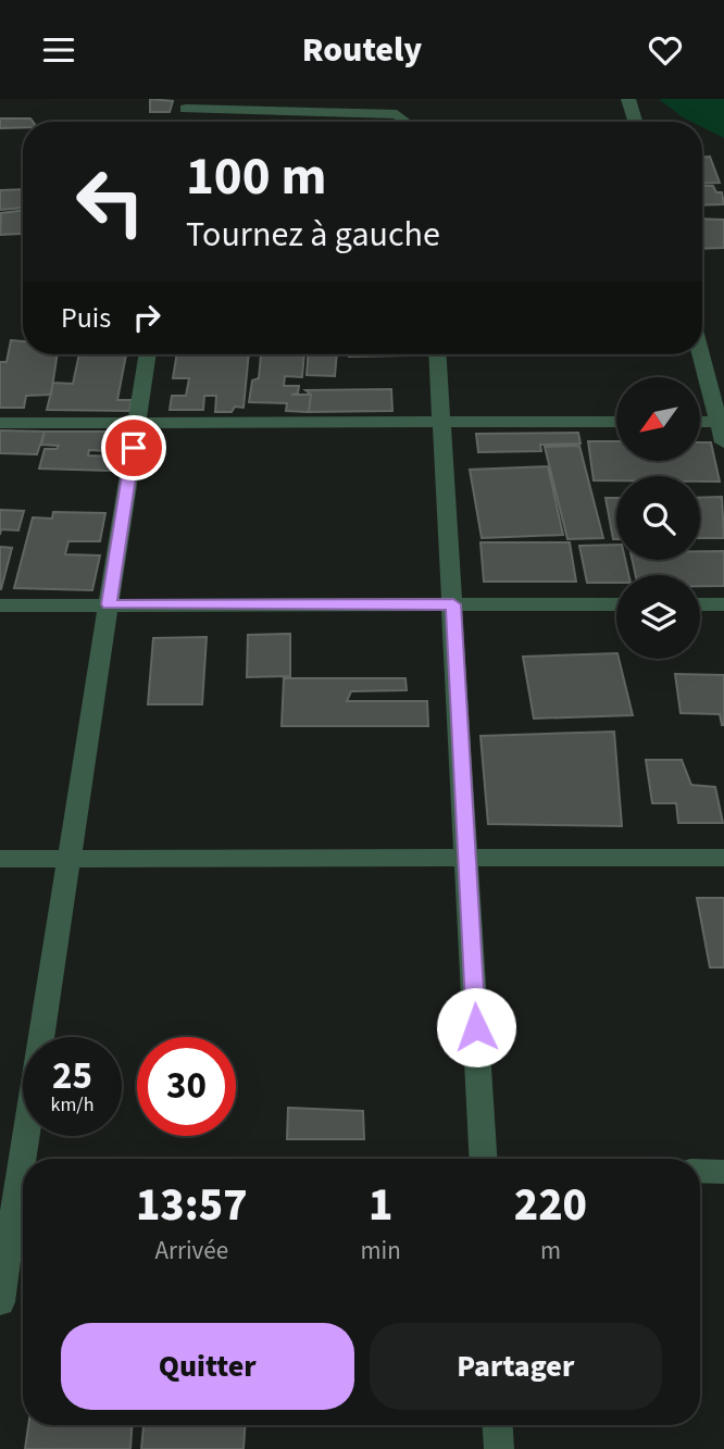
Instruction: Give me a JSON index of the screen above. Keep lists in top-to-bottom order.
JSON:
{
  "north": "bottom left",
  "page": {
    "header": "Routely",
    "turn": ["100 m", "Tournez à gauche"],
    "then": "Puis",
    "speed": "25 km/h",
    "limit": "30",
    "eta": [
      "13:57",
      "Arrivée",
      "1",
      "min",
      "220",
      "m"
    ],
    "buttons": ["Quitter", "Partager"]
  }
}
